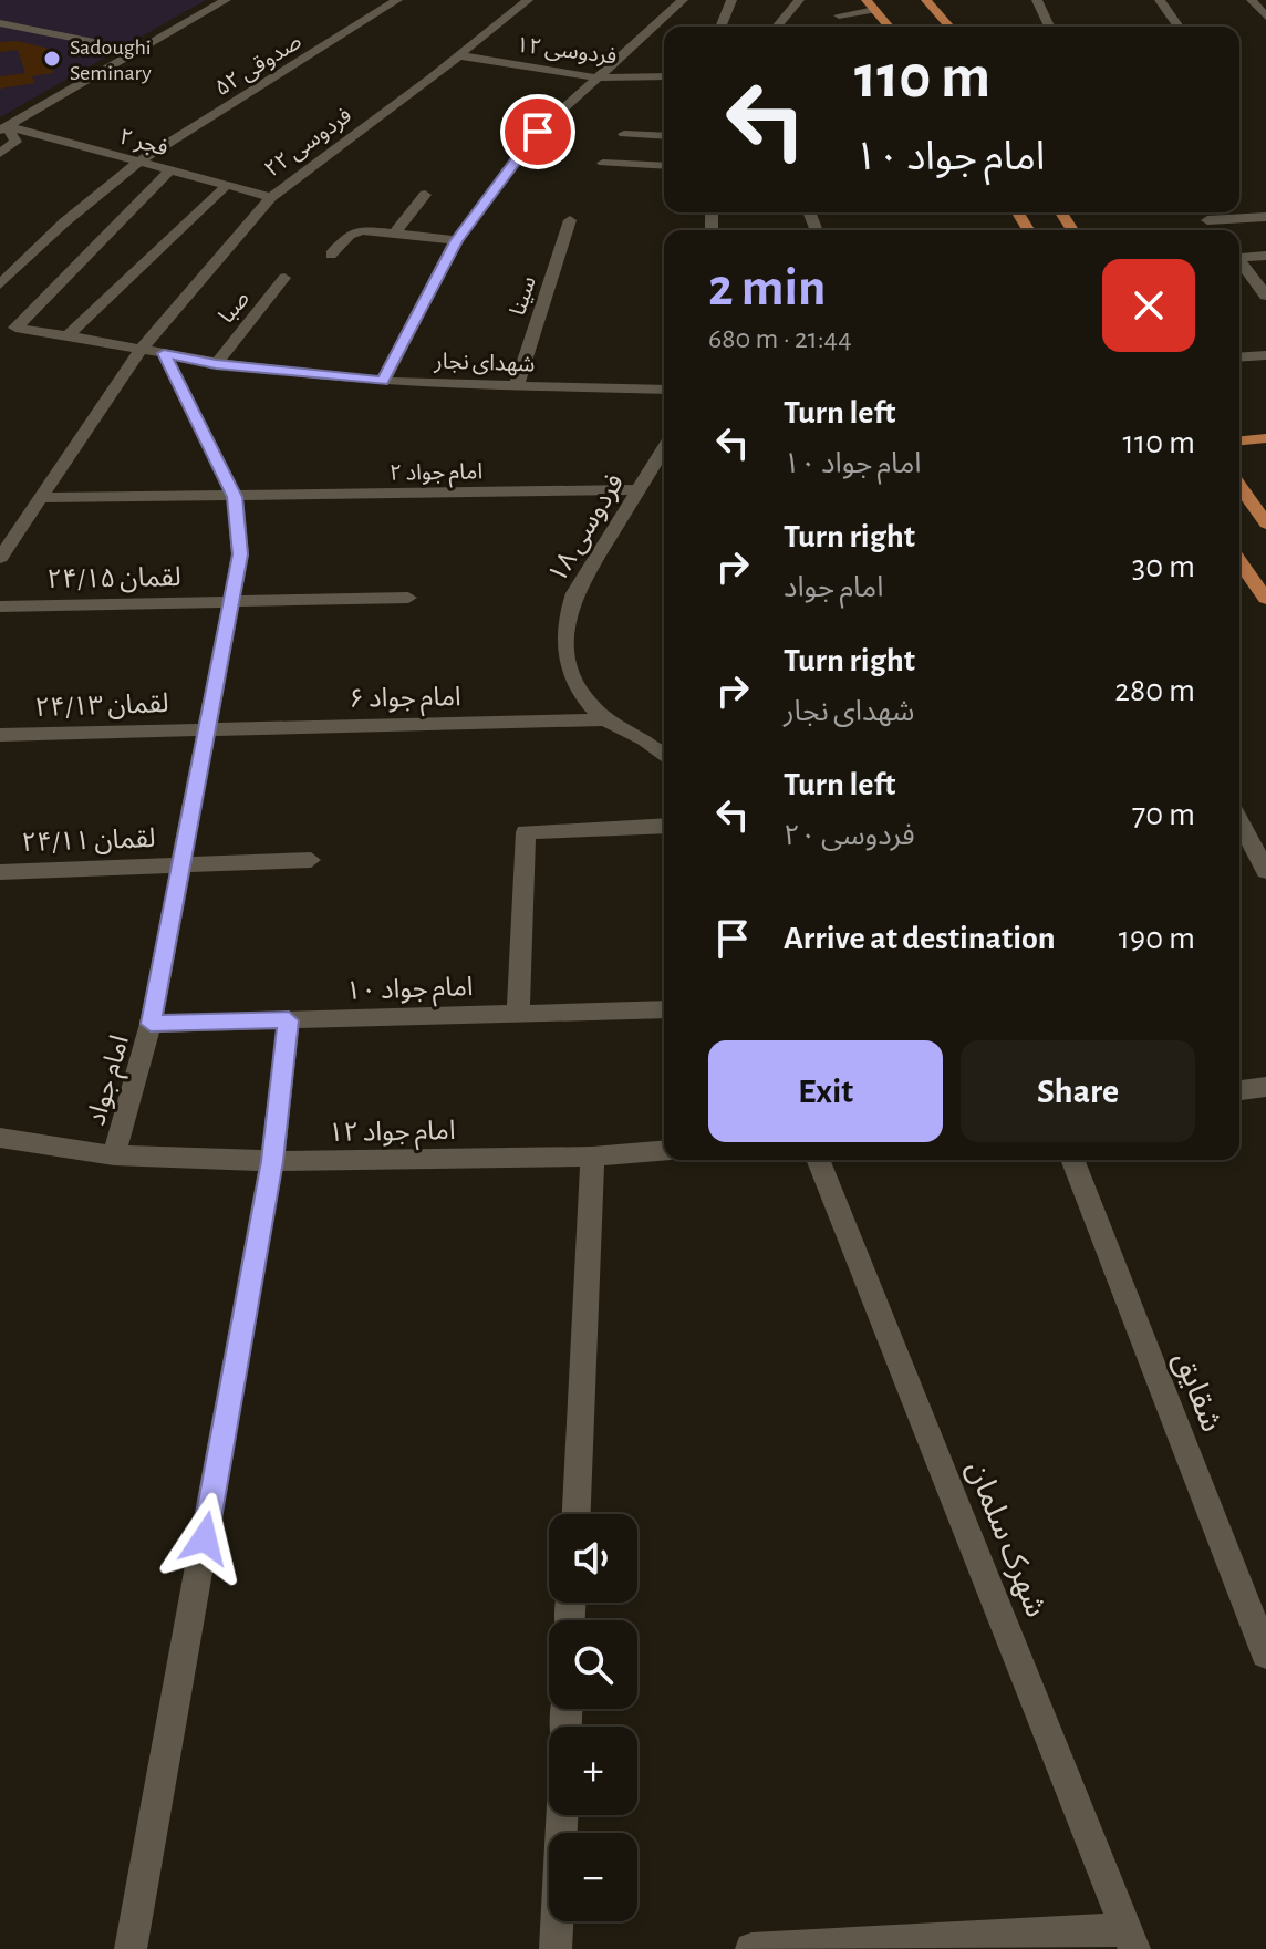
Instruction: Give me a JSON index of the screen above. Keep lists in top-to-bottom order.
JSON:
{
  "streets": {
    "street": [
      "فردوسی ۱۲",
      "صدوقی ۵۲",
      "فجر ۲",
      "فردوسی ۲۲",
      "سینا",
      "صبا",
      "شهدای نجار",
      "امام جواد ۲",
      "فردوسی ۱۸",
      "لقمان ۲۴/۱۵",
      "امام جواد ۶",
      "لقمان ۲۴/۱۳",
      "لقمان ۲۴/۱۱",
      "امام جواد ۱۰",
      "امام جواد",
      "امام جواد ۱۲",
      "شقایق",
      "شهرک سلمان"
    ]
  },
  "crossings": [
    ["فردوسی ۱۲", "فردوسی ۲۲"],
    ["صدوقی ۵۲", "فجر ۲"],
    ["فجر ۲", "فردوسی ۲۲"],
    ["فجر ۲", "شهدای نجار"],
    ["فردوسی ۲۲", "شهدای نجار"],
    ["فردوسی ۲۲", "امام جواد ۲"],
    ["سینا", "شهدای نجار"],
    ["صبا", "شهدای نجار"],
    ["شهدای نجار", "امام جواد"],
    ["امام جواد ۲", "فردوسی ۱۸"],
    ["امام جواد ۲", "امام جواد"],
    ["فردوسی ۱۸", "امام جواد ۶"],
    ["لقمان ۲۴/۱۵", "امام جواد"],
    ["امام جواد ۶", "لقمان ۲۴/۱۳"],
    ["امام جواد ۶", "امام جواد"],
    ["لقمان ۲۴/۱۳", "امام جواد"],
    ["لقمان ۲۴/۱۱", "امام جواد"],
    ["امام جواد ۱۰", "امام جواد"],
    ["امام جواد", "امام جواد ۱۲"]
  ],
  "places": ["Sadoughi Seminary"],
  "page": {
    "turn": ["110 m", "امام جواد ۱۰"],
    "heading": ["2 min", "680 m · 21:44"],
    "list": [
      {
        "name": "Turn left",
        "note": "امام جواد ۱۰",
        "value": "110 m"
      },
      {
        "name": "Turn right",
        "note": "امام جواد",
        "value": "30 m"
      },
      {
        "name": "Turn right",
        "note": "شهدای نجار",
        "value": "280 m"
      },
      {
        "name": "Turn left",
        "note": "فردوسی ۲۰",
        "value": "70 m"
      },
      {
        "name": "Arrive at destination",
        "value": "190 m"
      }
    ],
    "buttons": ["Exit", "Share"],
    "map_buttons": ["+", "−"]
  }
}
